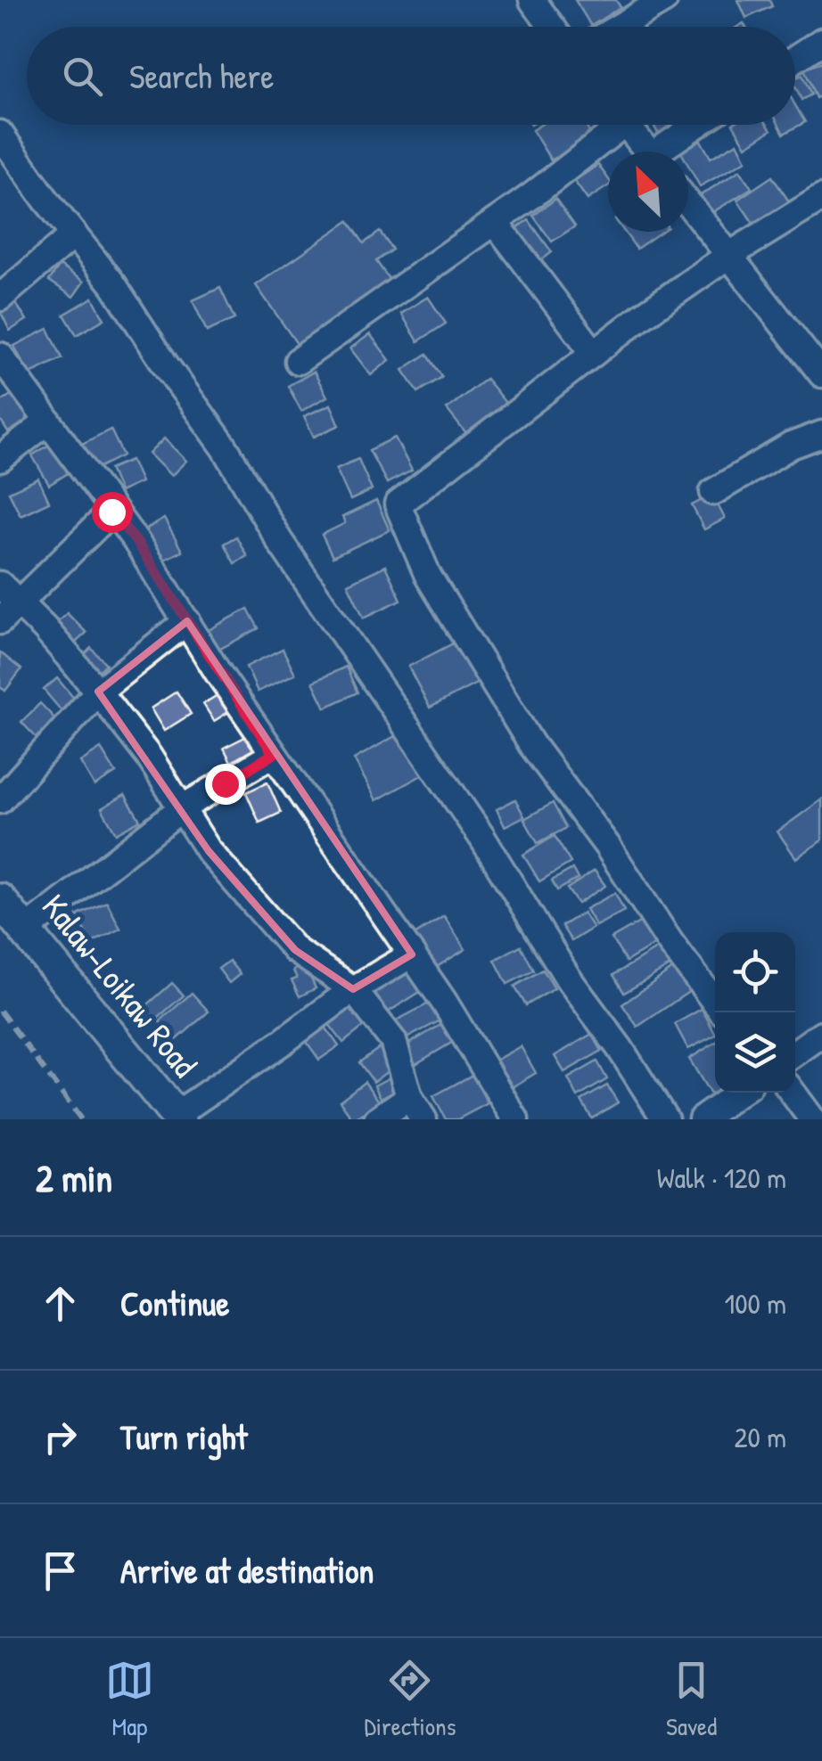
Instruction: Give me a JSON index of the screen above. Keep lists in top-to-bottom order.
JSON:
{
  "streets": {
    "main road": ["Kalaw-Loikaw Road"]
  },
  "north": "top left",
  "page": {
    "search": "Search here",
    "heading": ["2 min", "Walk · 120 m"],
    "list": [
      ["Continue", "100 m"],
      ["Turn right", "20 m"],
      "Arrive at destination"
    ],
    "nav": ["Map", "Directions", "Saved"]
  }
}
